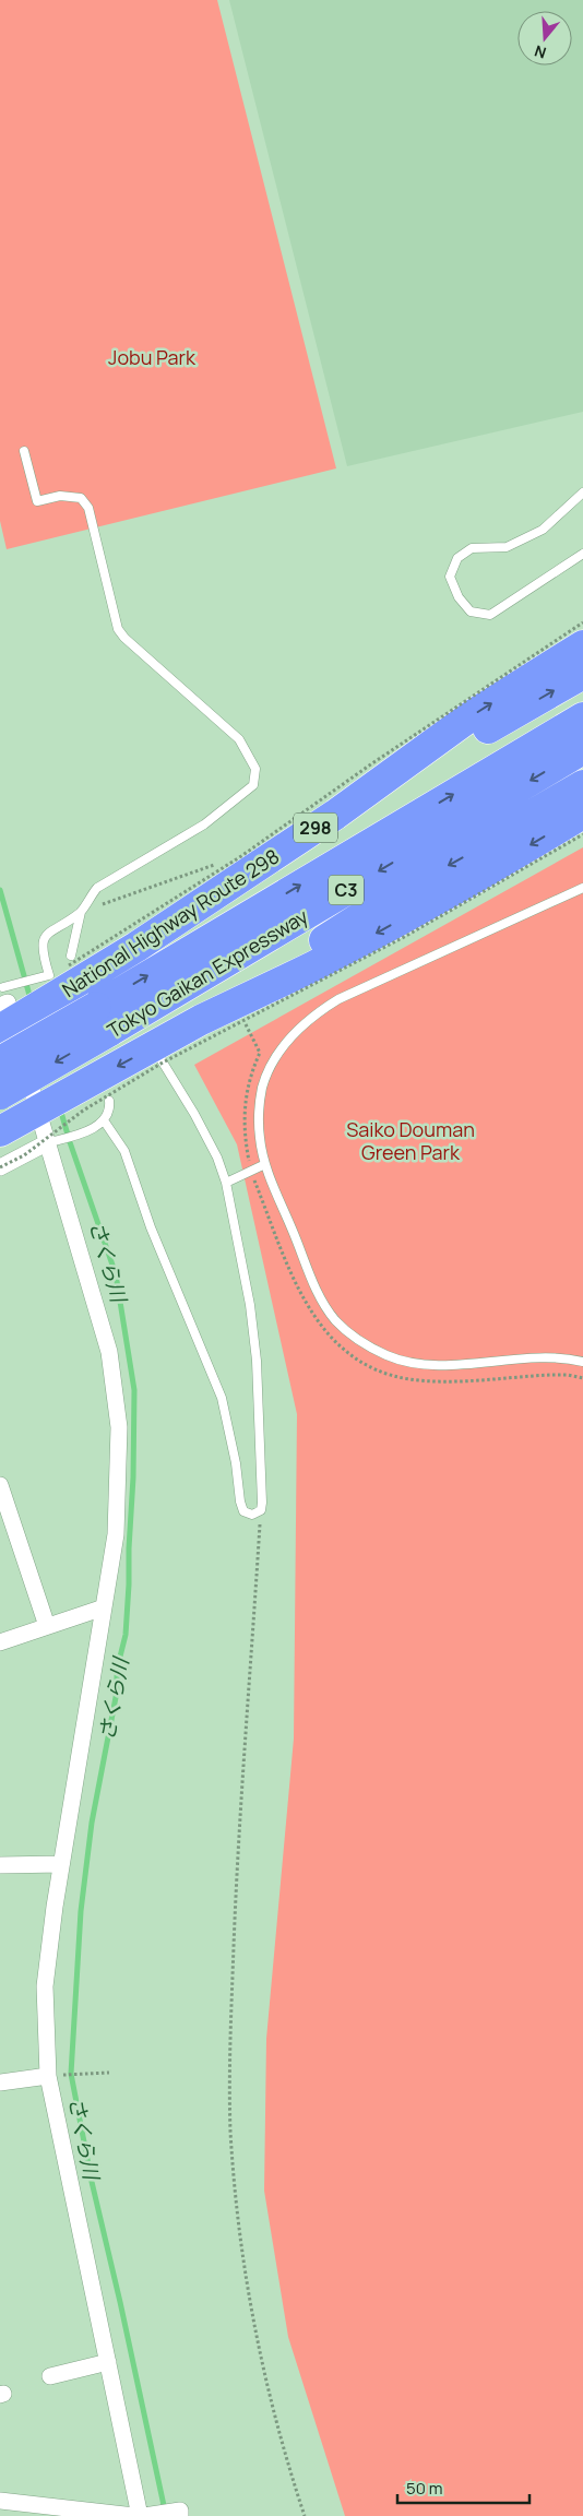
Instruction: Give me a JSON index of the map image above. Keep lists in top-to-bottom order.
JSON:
{
  "streets": {
    "highway": [
      "298",
      "C3",
      "National Highway Route 298",
      "Tokyo Gaikan Expressway"
    ]
  },
  "water": ["さくら川"],
  "parks": ["Jobu Park", "Saiko Douman Green Park"],
  "scale_bar": "50 m",
  "north": "bottom"
}
